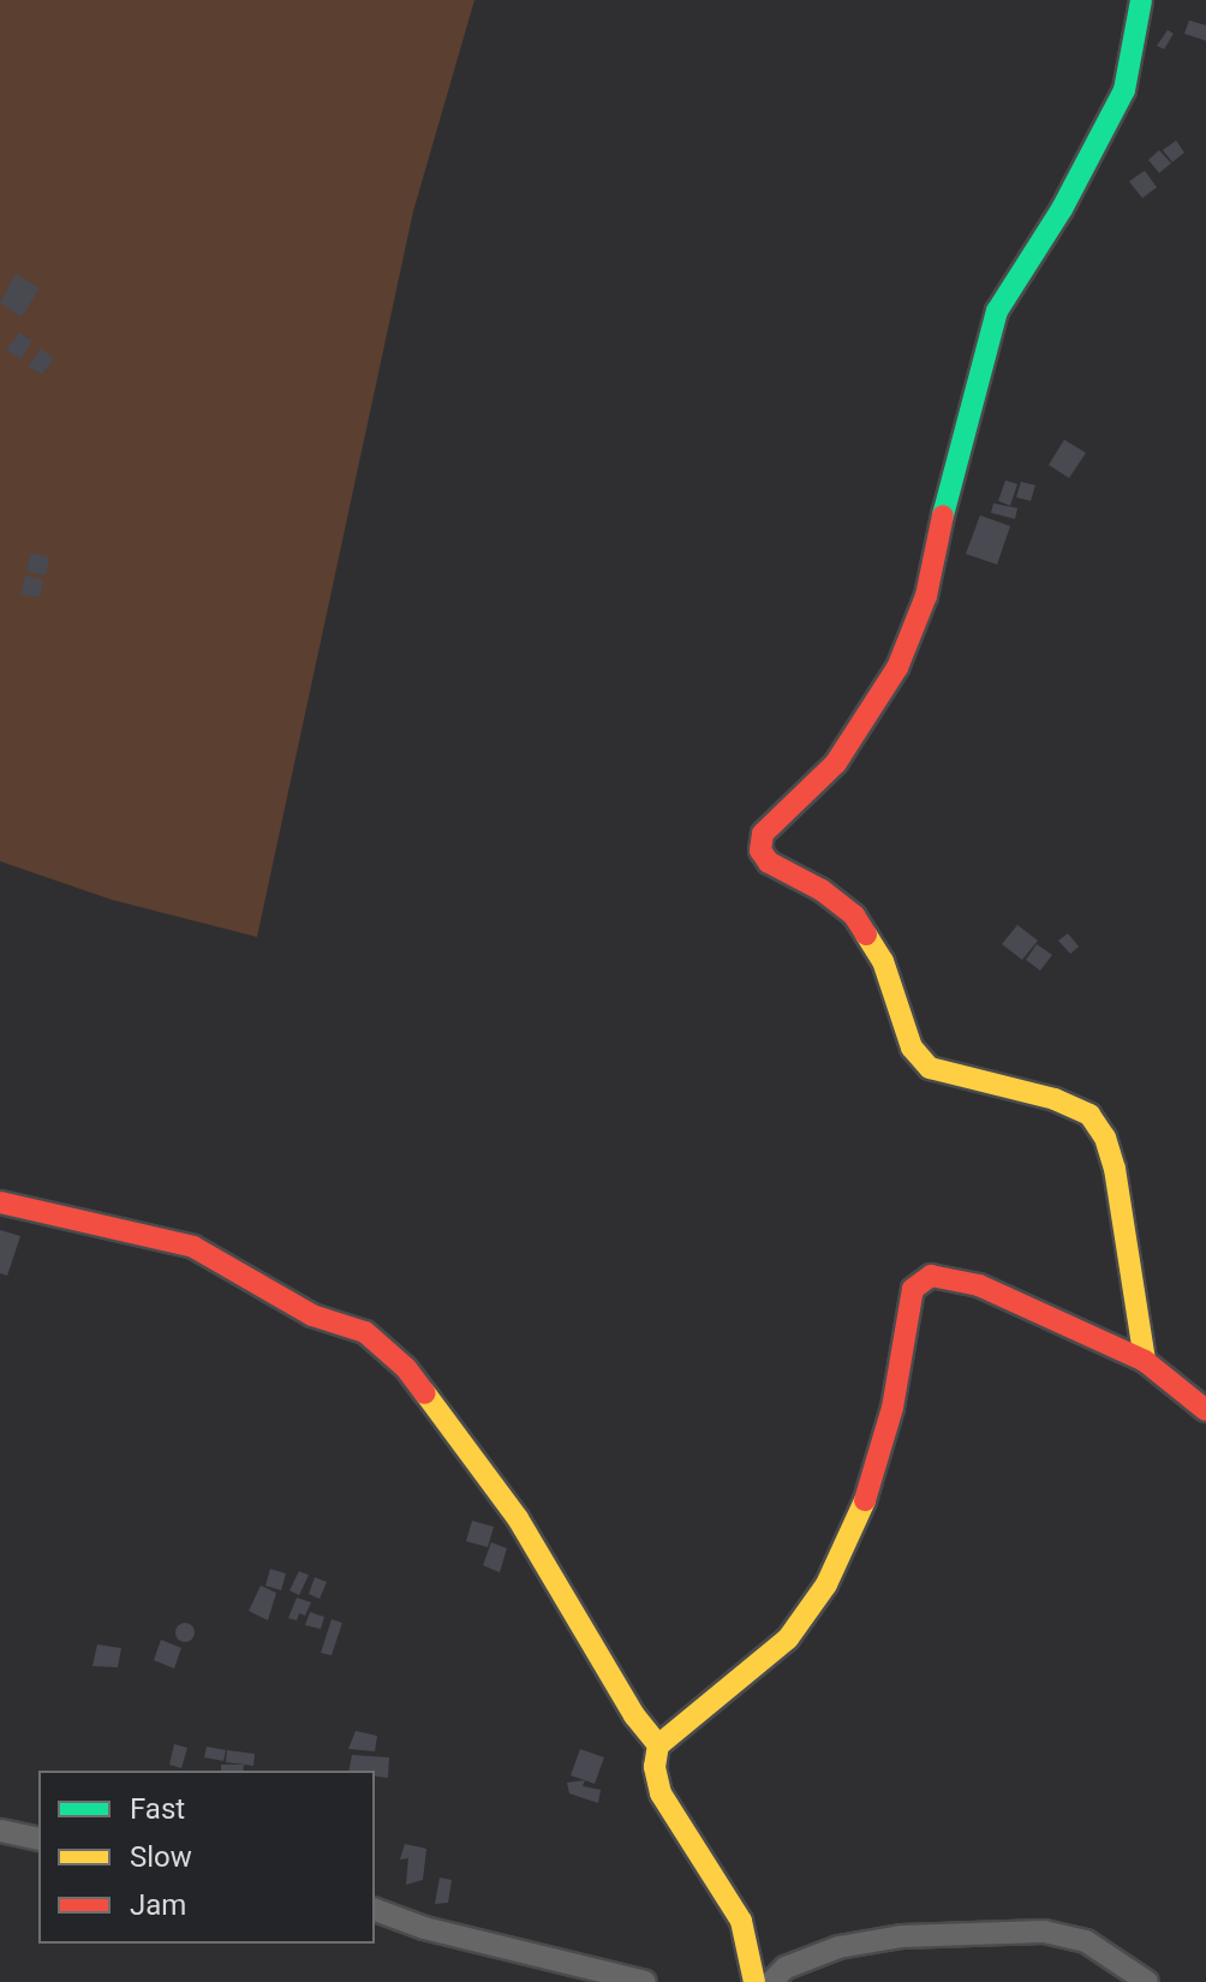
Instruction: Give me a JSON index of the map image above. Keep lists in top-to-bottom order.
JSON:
{
  "legend": ["Fast", "Slow", "Jam"]
}
